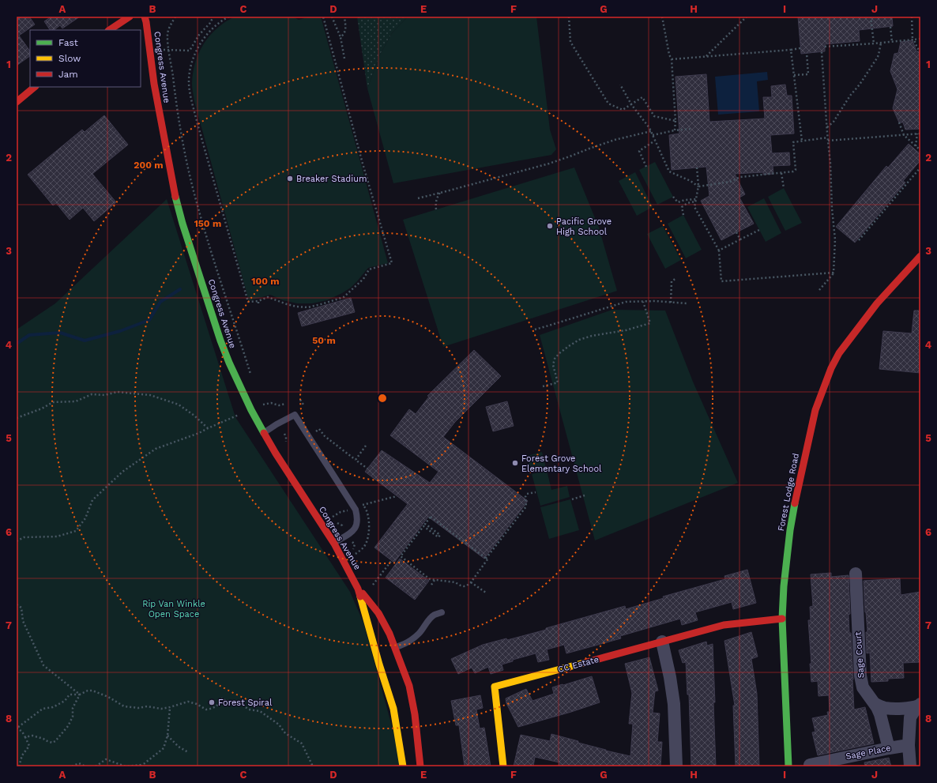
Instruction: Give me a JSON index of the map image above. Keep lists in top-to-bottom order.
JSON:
{
  "streets": {
    "street": [
      "Congress Avenue",
      "Forest Lodge Road",
      "Sage Court",
      "CC Estate",
      "Sage Place"
    ]
  },
  "crossings": [
    ["Forest Lodge Road", "CC Estate"],
    ["Sage Court", "Sage Place"]
  ],
  "parks": ["Rip Van Winkle Open Space"],
  "places": [
    "Breaker Stadium",
    "Pacific Grove High School",
    "Forest Grove Elementary School",
    "Forest Spiral"
  ],
  "legend": ["Fast", "Slow", "Jam"],
  "grid": {
    "columns": [
      "A",
      "B",
      "C",
      "D",
      "E",
      "F",
      "G",
      "H",
      "I",
      "J"
    ],
    "rows": [
      "1",
      "2",
      "3",
      "4",
      "5",
      "6",
      "7",
      "8"
    ]
  },
  "rings": [
    "200 m",
    "150 m",
    "100 m",
    "50 m"
  ]
}
